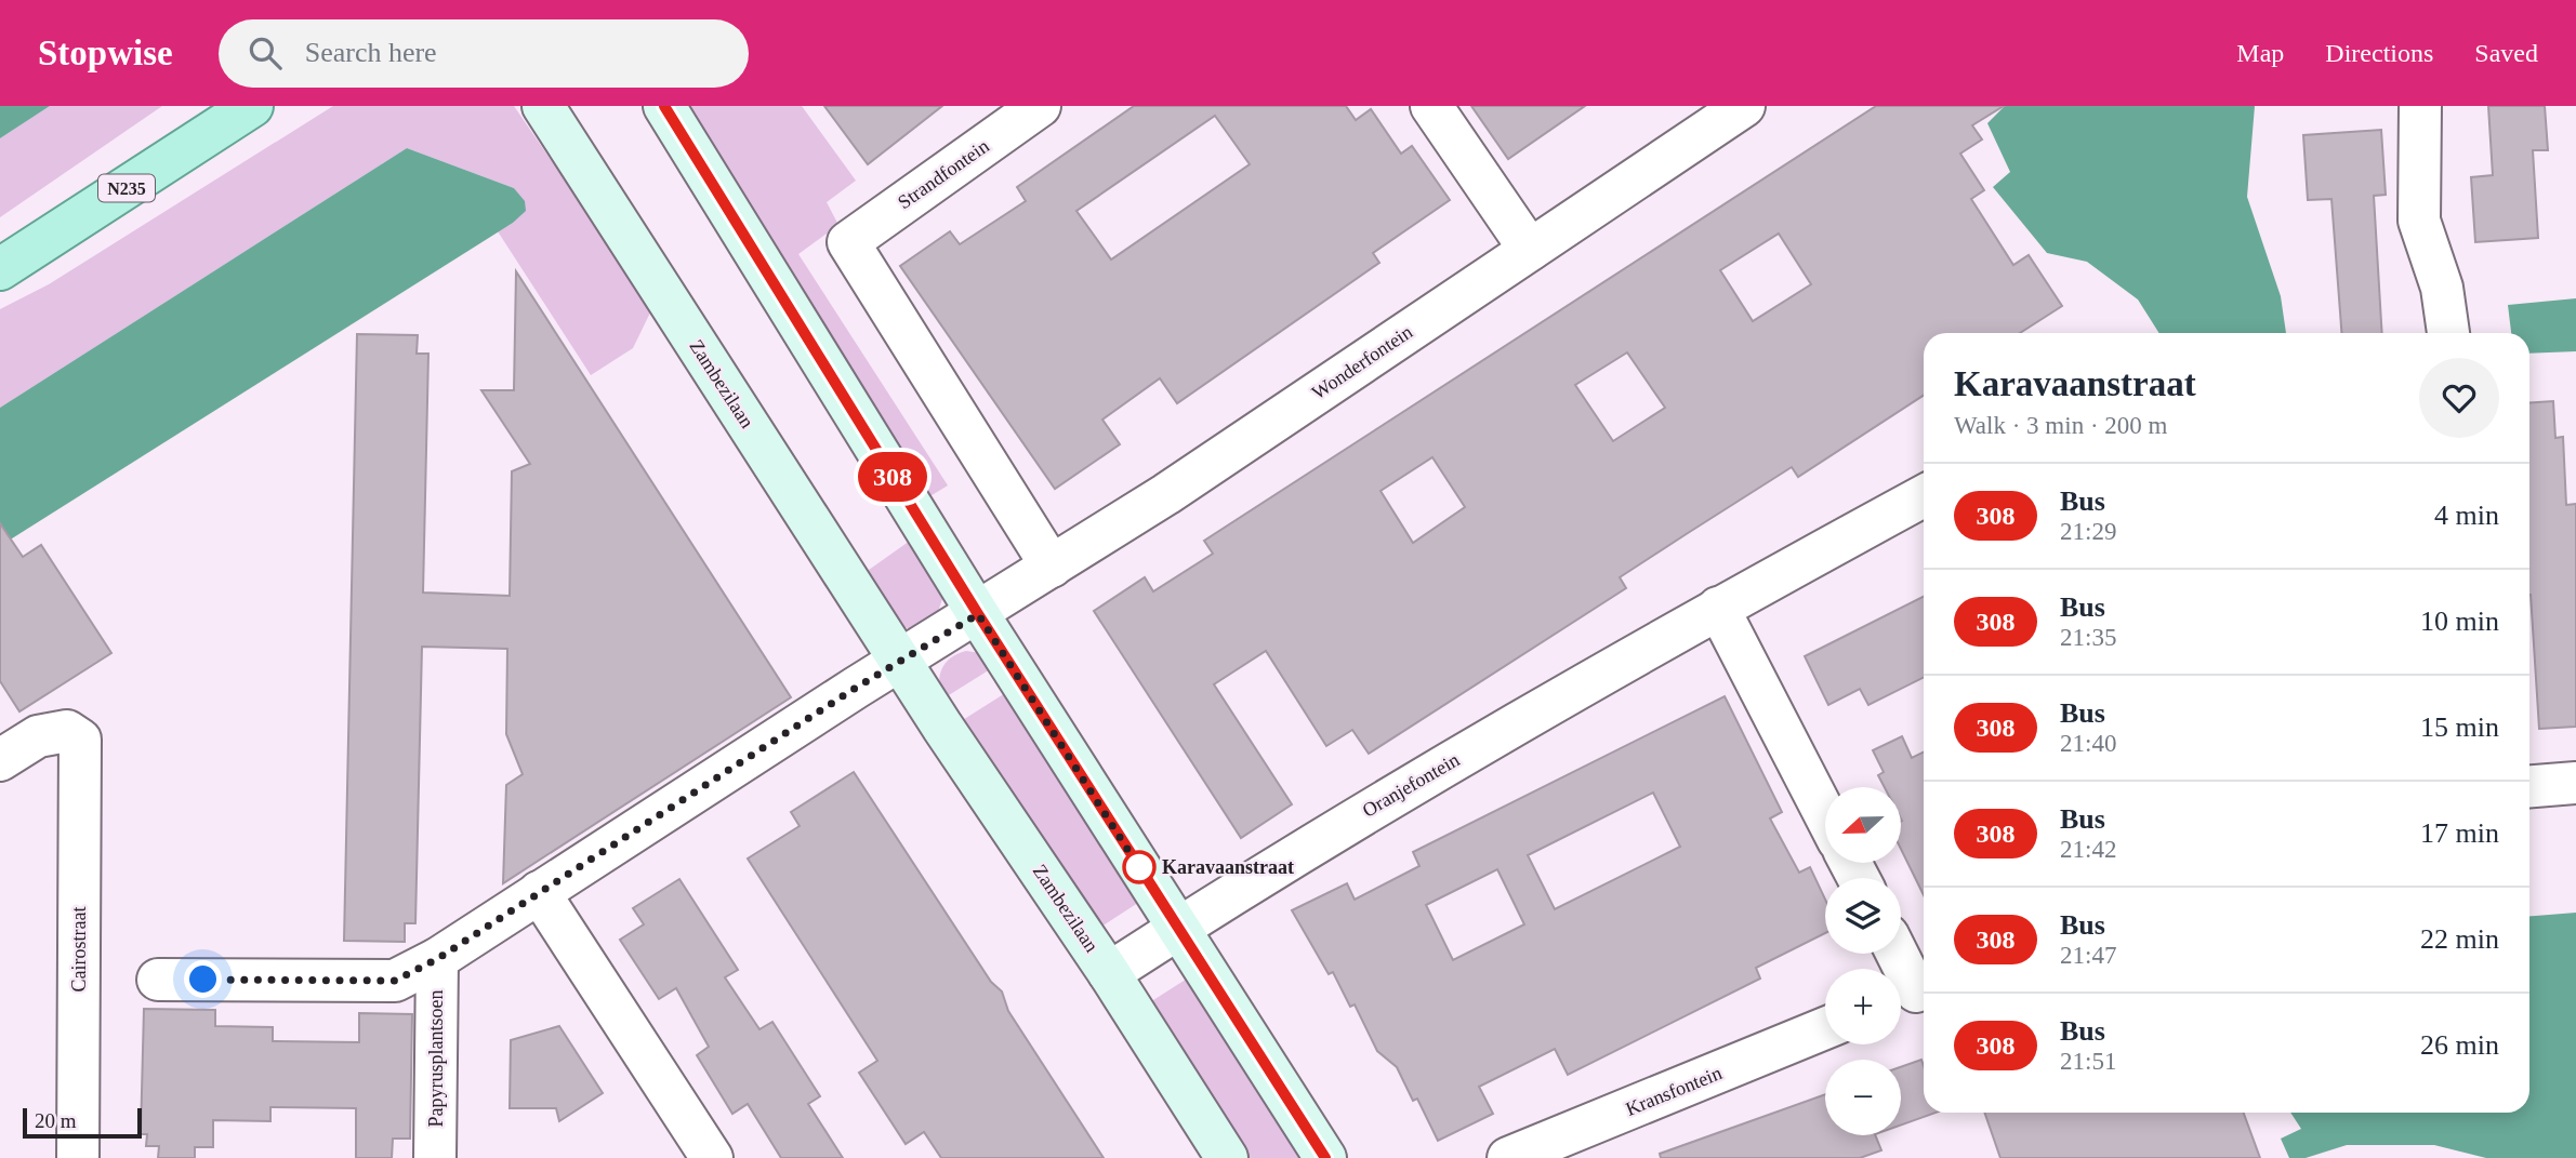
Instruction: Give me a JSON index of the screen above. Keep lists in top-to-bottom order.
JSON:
{
  "streets": {
    "main road": ["N235"],
    "street": [
      "Strandfontein",
      "Wonderfontein",
      "Zambezilaan",
      "Oranjefontein",
      "Cairostraat",
      "Papyrusplantsoen",
      "Kransfontein"
    ]
  },
  "crossings": [
    ["Strandfontein", "Wonderfontein"],
    ["Zambezilaan", "Oranjefontein"]
  ],
  "places": ["Karavaanstraat"],
  "lines": ["bus line 308"],
  "scale_bar": "20 m",
  "north": "left",
  "page": {
    "header": "Stopwise",
    "search": "Search here",
    "nav": ["Map", "Directions", "Saved"],
    "on_map": "308",
    "heading": ["Karavaanstraat", "Walk · 3 min · 200 m"],
    "list": [
      {
        "mark": "308",
        "name": "Bus",
        "note": "21:29",
        "value": "4 min"
      },
      {
        "mark": "308",
        "name": "Bus",
        "note": "21:35",
        "value": "10 min"
      },
      {
        "mark": "308",
        "name": "Bus",
        "note": "21:40",
        "value": "15 min"
      },
      {
        "mark": "308",
        "name": "Bus",
        "note": "21:42",
        "value": "17 min"
      },
      {
        "mark": "308",
        "name": "Bus",
        "note": "21:47",
        "value": "22 min"
      },
      {
        "mark": "308",
        "name": "Bus",
        "note": "21:51",
        "value": "26 min"
      }
    ],
    "map_buttons": ["+", "−"],
    "scale": "20 m"
  }
}
